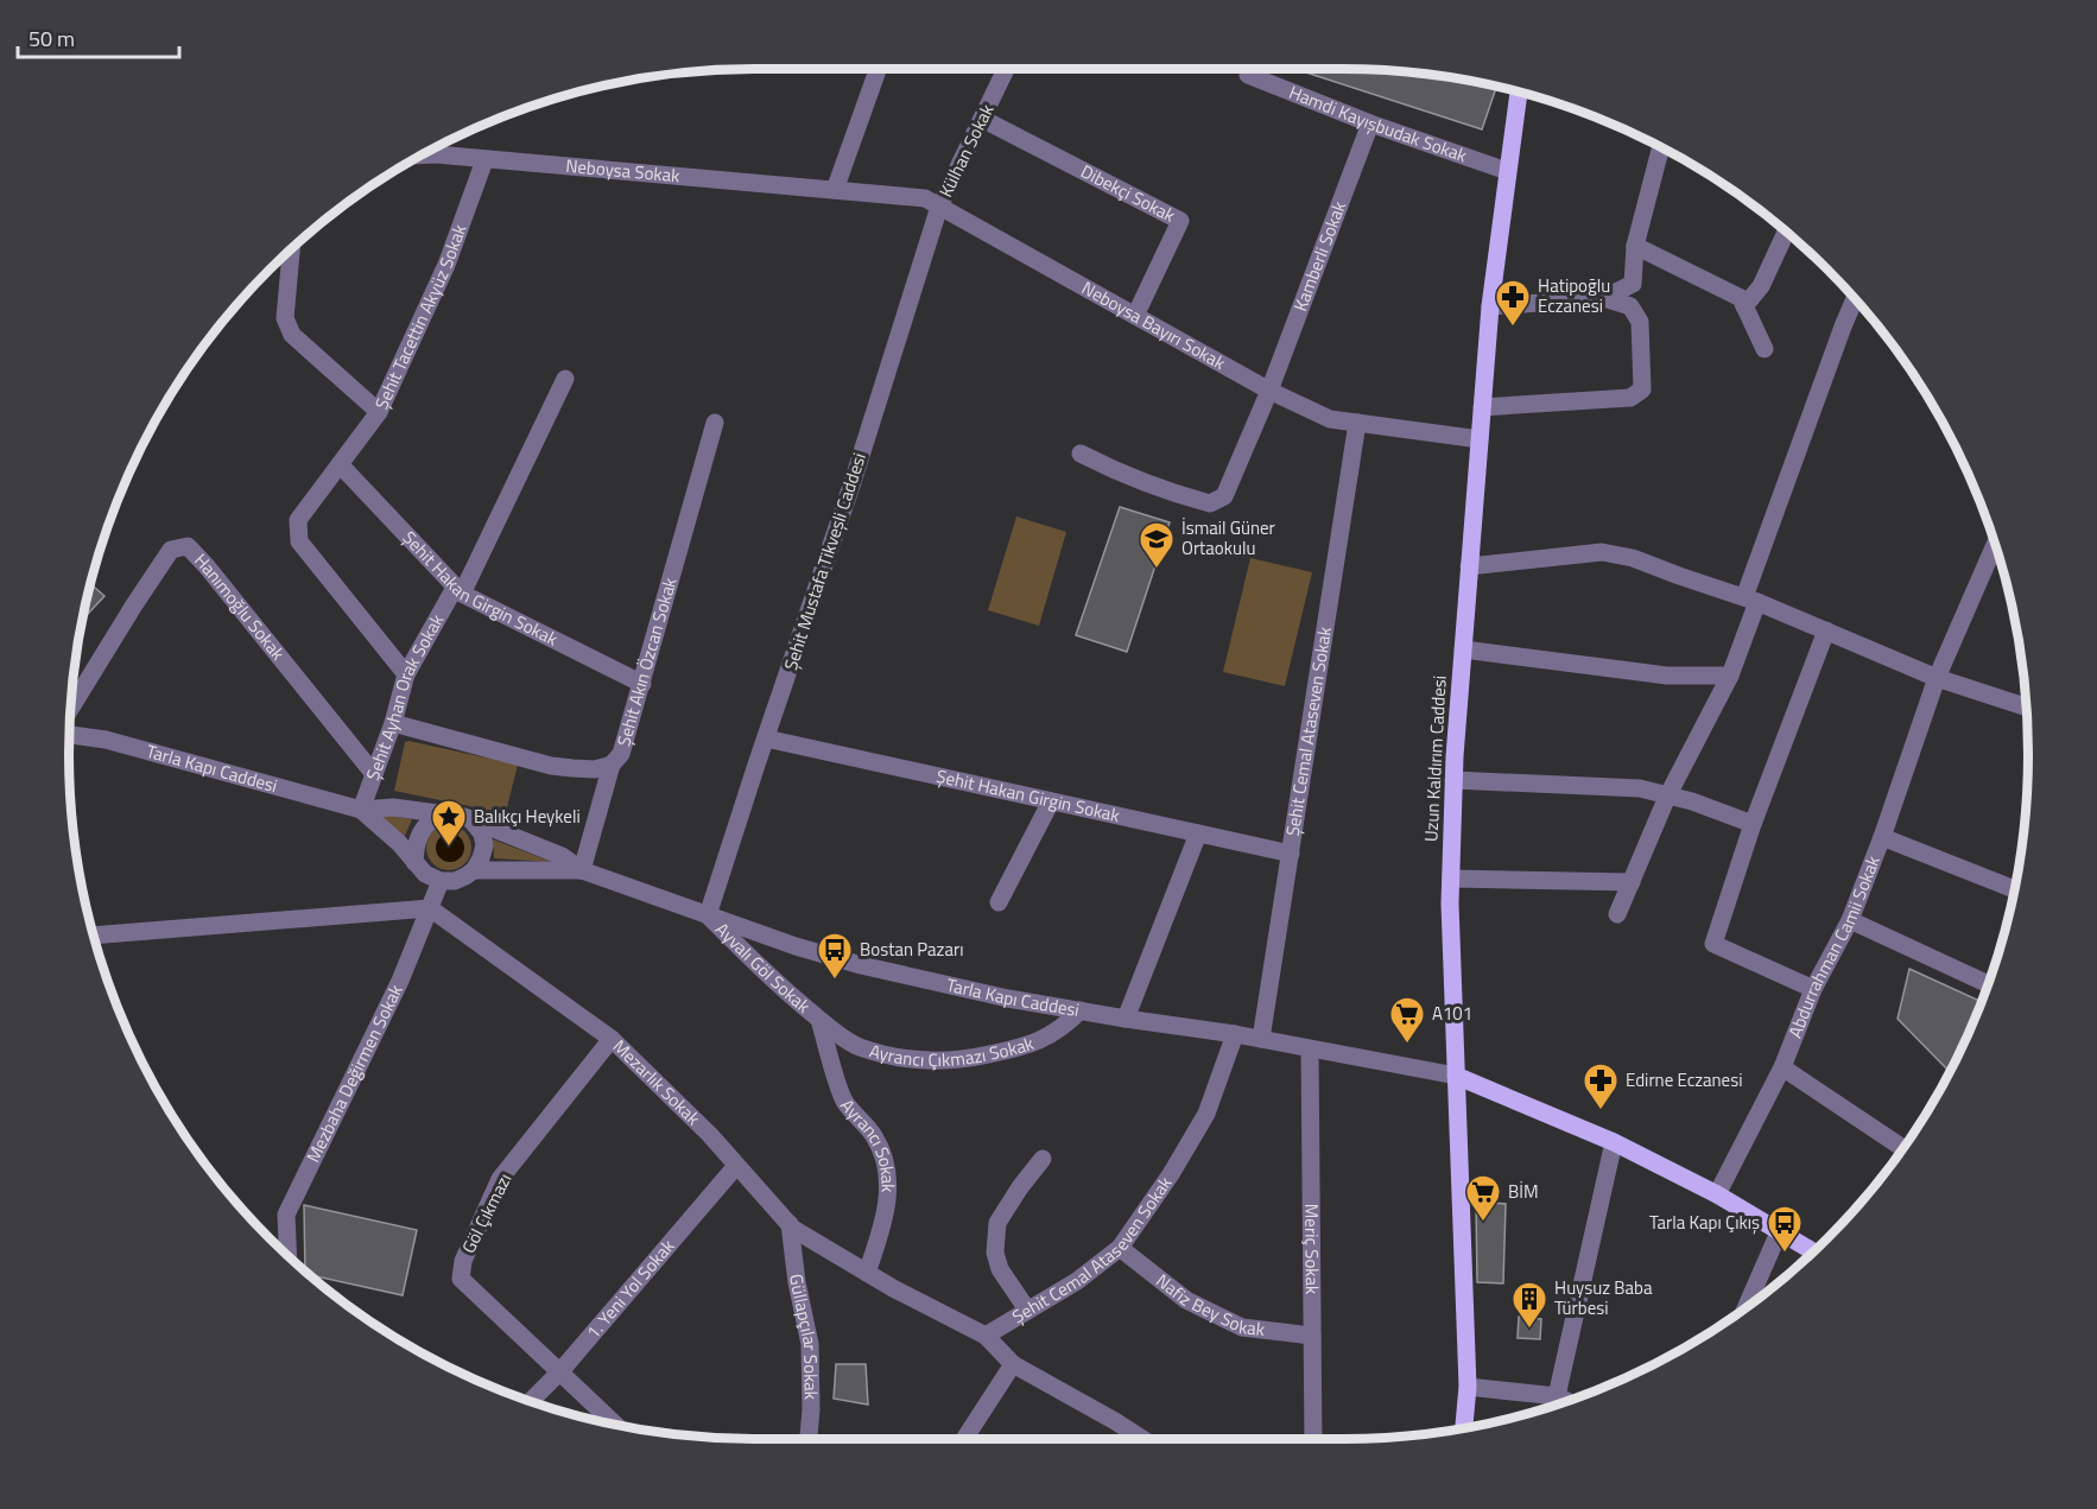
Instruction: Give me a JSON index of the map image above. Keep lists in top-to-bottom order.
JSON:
{
  "streets": {
    "main road": ["Uzun Kaldırım Caddesi"],
    "street": [
      "Hamdi Kayışbudak Sokak",
      "Külhan Sokak",
      "Neboysa Sokak",
      "Dibekçi Sokak",
      "Kamberli Sokak",
      "Şehit Tacettin Akyüz Sokak",
      "Neboysa Bayırı Sokak",
      "Şehit Mustafa Tikveşli Caddesi",
      "Şehit Hakan Girgin Sokak",
      "Hanımoğlu Sokak",
      "Şehit Akın Özcan Sokak",
      "Şehit Ayhan Orak Sokak",
      "Şehit Cemal Ataseven Sokak",
      "Tarla Kapı Caddesi",
      "Abdurrahman Camii Sokak",
      "Ayvalı Göl Sokak",
      "Ayrancı Çıkmazı Sokak",
      "Mezbaha Değirmen Sokak",
      "Mezarlık Sokak",
      "Ayrancı Sokak",
      "Göl Çıkmazı",
      "Meriç Sokak",
      "1. Yeni Yol Sokak",
      "Nafiz Bey Sokak",
      "Güllapçılar Sokak"
    ]
  },
  "crossings": [
    ["Hamdi Kayışbudak Sokak", "Kamberli Sokak"],
    ["Hamdi Kayışbudak Sokak", "Uzun Kaldırım Caddesi"],
    ["Külhan Sokak", "Dibekçi Sokak"],
    ["Külhan Sokak", "Neboysa Bayırı Sokak"],
    ["Külhan Sokak", "Şehit Mustafa Tikveşli Caddesi"],
    ["Neboysa Sokak", "Şehit Tacettin Akyüz Sokak"],
    ["Neboysa Sokak", "Neboysa Bayırı Sokak"],
    ["Dibekçi Sokak", "Neboysa Bayırı Sokak"],
    ["Kamberli Sokak", "Neboysa Bayırı Sokak"],
    ["Şehit Tacettin Akyüz Sokak", "Şehit Hakan Girgin Sokak"],
    ["Şehit Tacettin Akyüz Sokak", "Şehit Ayhan Orak Sokak"],
    ["Neboysa Bayırı Sokak", "Şehit Mustafa Tikveşli Caddesi"],
    ["Neboysa Bayırı Sokak", "Şehit Cemal Ataseven Sokak"],
    ["Neboysa Bayırı Sokak", "Uzun Kaldırım Caddesi"],
    ["Şehit Mustafa Tikveşli Caddesi", "Şehit Hakan Girgin Sokak"],
    ["Şehit Mustafa Tikveşli Caddesi", "Tarla Kapı Caddesi"],
    ["Şehit Mustafa Tikveşli Caddesi", "Ayvalı Göl Sokak"],
    ["Şehit Hakan Girgin Sokak", "Şehit Akın Özcan Sokak"],
    ["Şehit Hakan Girgin Sokak", "Şehit Ayhan Orak Sokak"],
    ["Şehit Hakan Girgin Sokak", "Şehit Cemal Ataseven Sokak"],
    ["Hanımoğlu Sokak", "Şehit Ayhan Orak Sokak"],
    ["Şehit Akın Özcan Sokak", "Şehit Ayhan Orak Sokak"],
    ["Şehit Ayhan Orak Sokak", "Tarla Kapı Caddesi"],
    ["Şehit Cemal Ataseven Sokak", "Tarla Kapı Caddesi"],
    ["Şehit Cemal Ataseven Sokak", "Mezarlık Sokak"],
    ["Şehit Cemal Ataseven Sokak", "Nafiz Bey Sokak"],
    ["Uzun Kaldırım Caddesi", "Tarla Kapı Caddesi"],
    ["Tarla Kapı Caddesi", "Ayvalı Göl Sokak"],
    ["Tarla Kapı Caddesi", "Ayrancı Çıkmazı Sokak"],
    ["Tarla Kapı Caddesi", "Mezbaha Değirmen Sokak"],
    ["Tarla Kapı Caddesi", "Meriç Sokak"],
    ["Ayvalı Göl Sokak", "Ayrancı Çıkmazı Sokak"],
    ["Ayvalı Göl Sokak", "Ayrancı Sokak"],
    ["Ayrancı Çıkmazı Sokak", "Ayrancı Sokak"],
    ["Mezbaha Değirmen Sokak", "Mezarlık Sokak"],
    ["Mezarlık Sokak", "Ayrancı Sokak"],
    ["Mezarlık Sokak", "Göl Çıkmazı"],
    ["Mezarlık Sokak", "1. Yeni Yol Sokak"],
    ["Mezarlık Sokak", "Güllapçılar Sokak"],
    ["Göl Çıkmazı", "1. Yeni Yol Sokak"],
    ["Meriç Sokak", "Nafiz Bey Sokak"]
  ],
  "places": {
    "pharmacy": ["Hatipoğlu Eczanesi", "Edirne Eczanesi"],
    "school or university": ["İsmail Güner Ortaokulu"],
    "place": ["Balıkçı Heykeli"],
    "bus stop": ["Bostan Pazarı", "Tarla Kapı Çıkış"],
    "supermarket": ["A101", "BİM"],
    "building": ["Huysuz Baba Türbesi"]
  },
  "scale_bar": "50 m"
}
